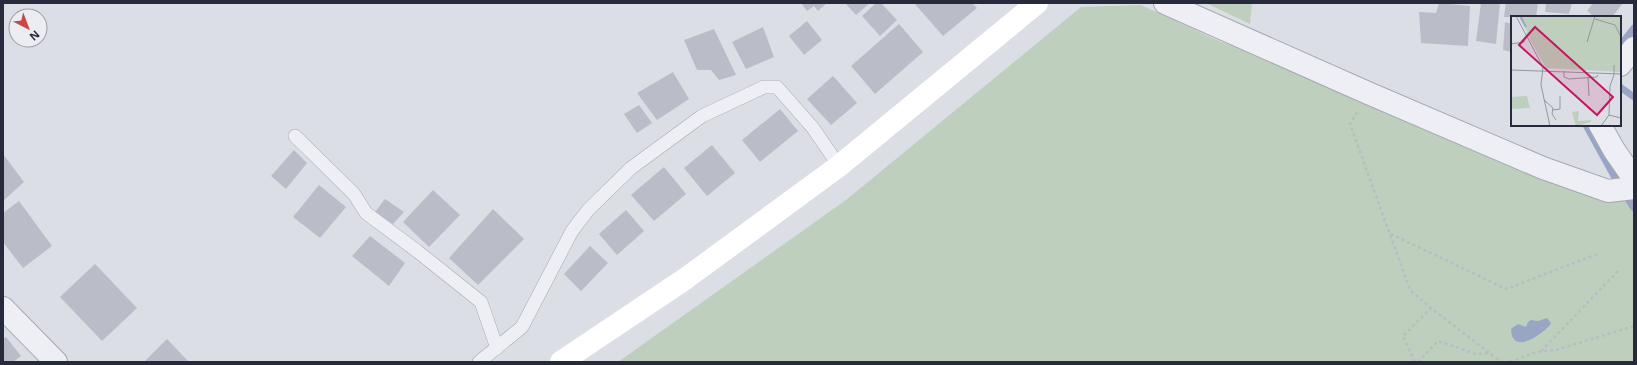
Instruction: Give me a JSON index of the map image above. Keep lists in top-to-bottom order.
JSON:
{
  "north": "bottom right"
}
